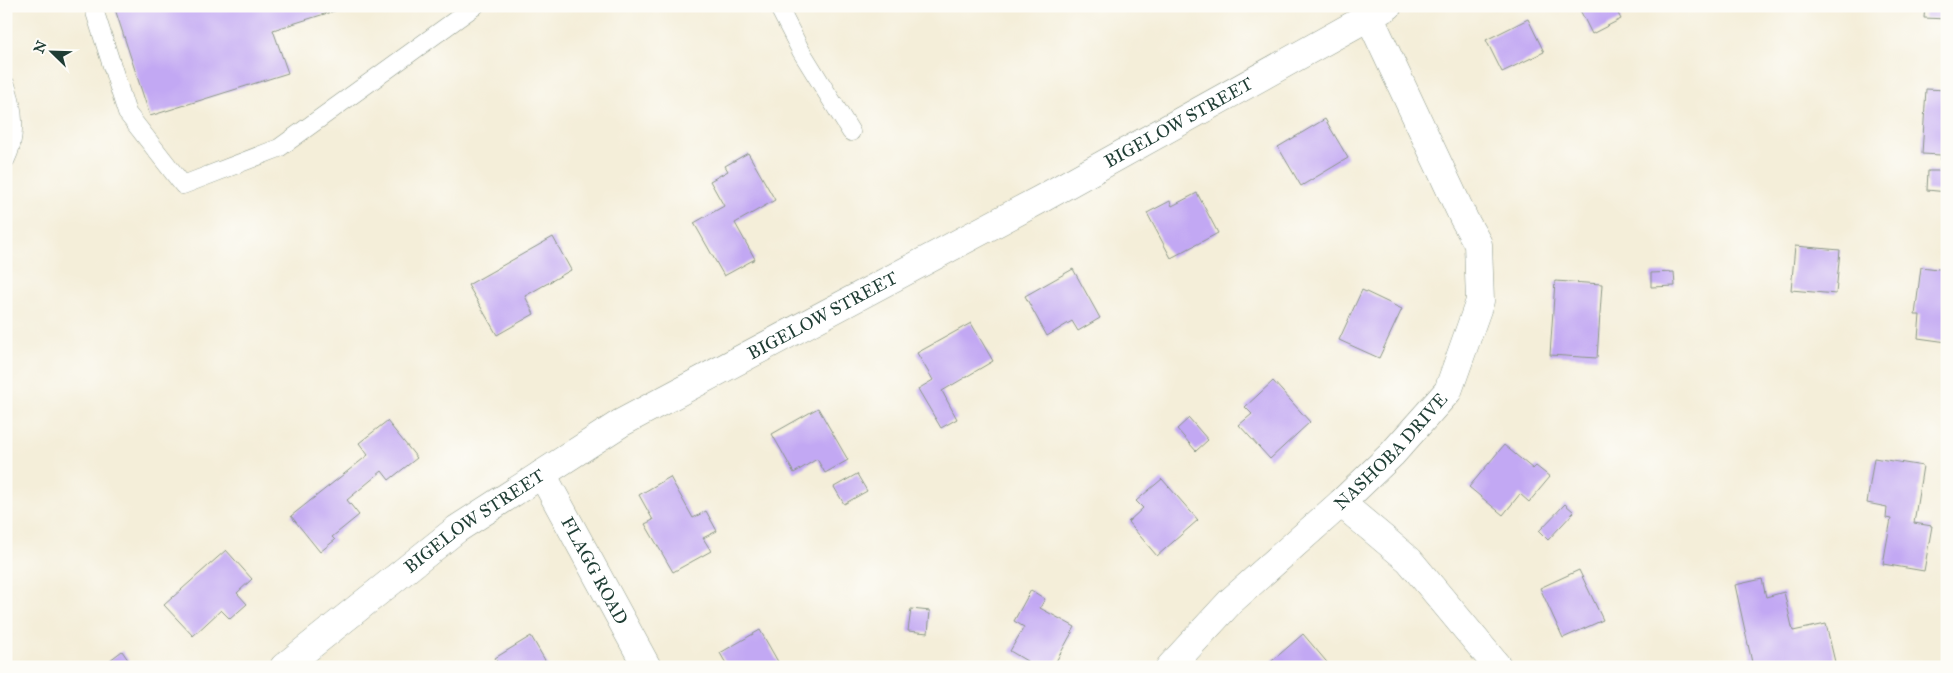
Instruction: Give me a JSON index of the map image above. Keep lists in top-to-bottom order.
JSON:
{
  "streets": {
    "street": ["BIGELOW STREET", "NASHOBA DRIVE", "FLAGG ROAD"]
  },
  "crossings": [
    ["BIGELOW STREET", "NASHOBA DRIVE"],
    ["BIGELOW STREET", "FLAGG ROAD"]
  ],
  "north": "top left"
}
